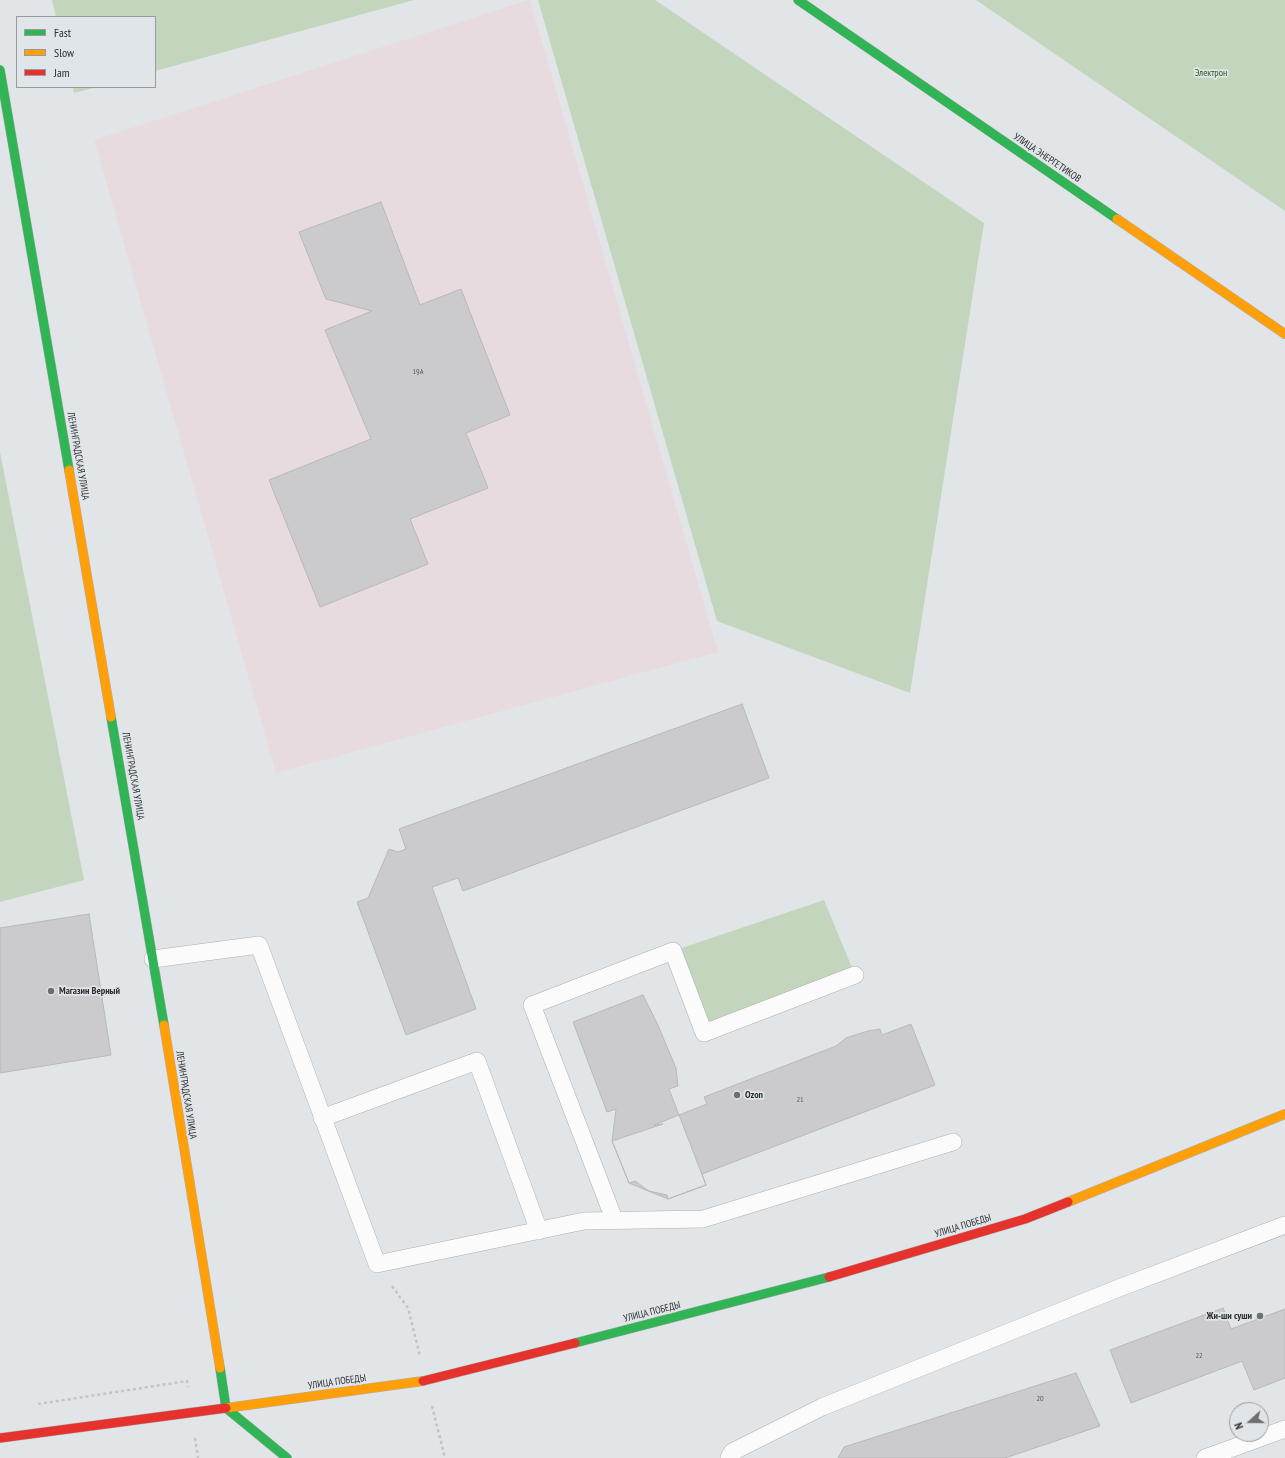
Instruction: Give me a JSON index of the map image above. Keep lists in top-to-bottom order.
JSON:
{
  "streets": {
    "main road": ["УЛИЦА ЭНЕРГЕТИКОВ", "ЛЕНИНГРАДСКАЯ УЛИЦА", "УЛИЦА ПОБЕДЫ"]
  },
  "crossings": [
    ["ЛЕНИНГРАДСКАЯ УЛИЦА", "УЛИЦА ПОБЕДЫ"]
  ],
  "parks": ["Электрон"],
  "places": ["Магазин Верный", "Ozon", "Жи-ши суши"],
  "house_numbers": [
    "19А",
    "21",
    "22",
    "20"
  ],
  "legend": ["Fast", "Slow", "Jam"],
  "north": "left"
}
